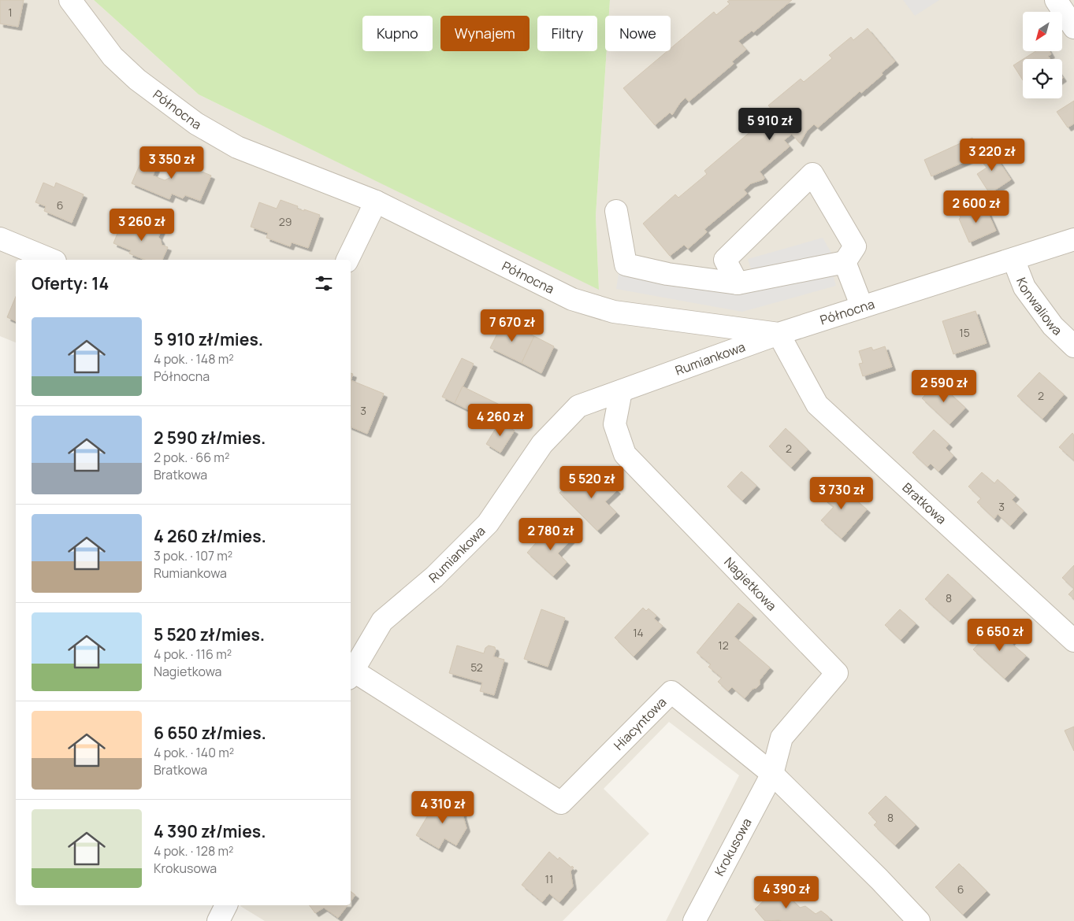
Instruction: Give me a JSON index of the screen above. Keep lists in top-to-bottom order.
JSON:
{
  "streets": {
    "street": [
      "Północna",
      "Konwaliowa",
      "Rumiankowa",
      "Bratkowa",
      "Nagietkowa",
      "Hiacyntowa",
      "Krokusowa"
    ]
  },
  "crossings": [
    ["Północna", "Konwaliowa"],
    ["Północna", "Rumiankowa"],
    ["Północna", "Bratkowa"],
    ["Rumiankowa", "Bratkowa"],
    ["Rumiankowa", "Nagietkowa"],
    ["Rumiankowa", "Hiacyntowa"],
    ["Nagietkowa", "Hiacyntowa"],
    ["Nagietkowa", "Krokusowa"],
    ["Hiacyntowa", "Krokusowa"]
  ],
  "house_numbers": [
    "1",
    "6",
    "29",
    "15",
    "2",
    "3",
    "2",
    "3",
    "8",
    "14",
    "12",
    "52",
    "8",
    "11",
    "6"
  ],
  "north": "bottom left",
  "page": {
    "chip": [
      "Kupno",
      "Wynajem",
      "Filtry",
      "Nowe"
    ],
    "price": [
      "5 910 zł",
      "3 220 zł",
      "3 350 zł",
      "2 600 zł",
      "3 260 zł",
      "7 670 zł",
      "2 590 zł",
      "4 260 zł",
      "5 520 zł",
      "3 730 zł",
      "2 780 zł",
      "6 650 zł",
      "4 310 zł",
      "4 390 zł"
    ],
    "heading": "Oferty: 14",
    "list": [
      {
        "name": "5 910 zł/mies.",
        "note": "4 pok. · 148 m² · Północna"
      },
      {
        "name": "2 590 zł/mies.",
        "note": "2 pok. · 66 m² · Bratkowa"
      },
      {
        "name": "4 260 zł/mies.",
        "note": "3 pok. · 107 m² · Rumiankowa"
      },
      {
        "name": "5 520 zł/mies.",
        "note": "4 pok. · 116 m² · Nagietkowa"
      },
      {
        "name": "6 650 zł/mies.",
        "note": "4 pok. · 140 m² · Bratkowa"
      },
      {
        "name": "4 390 zł/mies.",
        "note": "4 pok. · 128 m² · Krokusowa"
      }
    ]
  }
}
